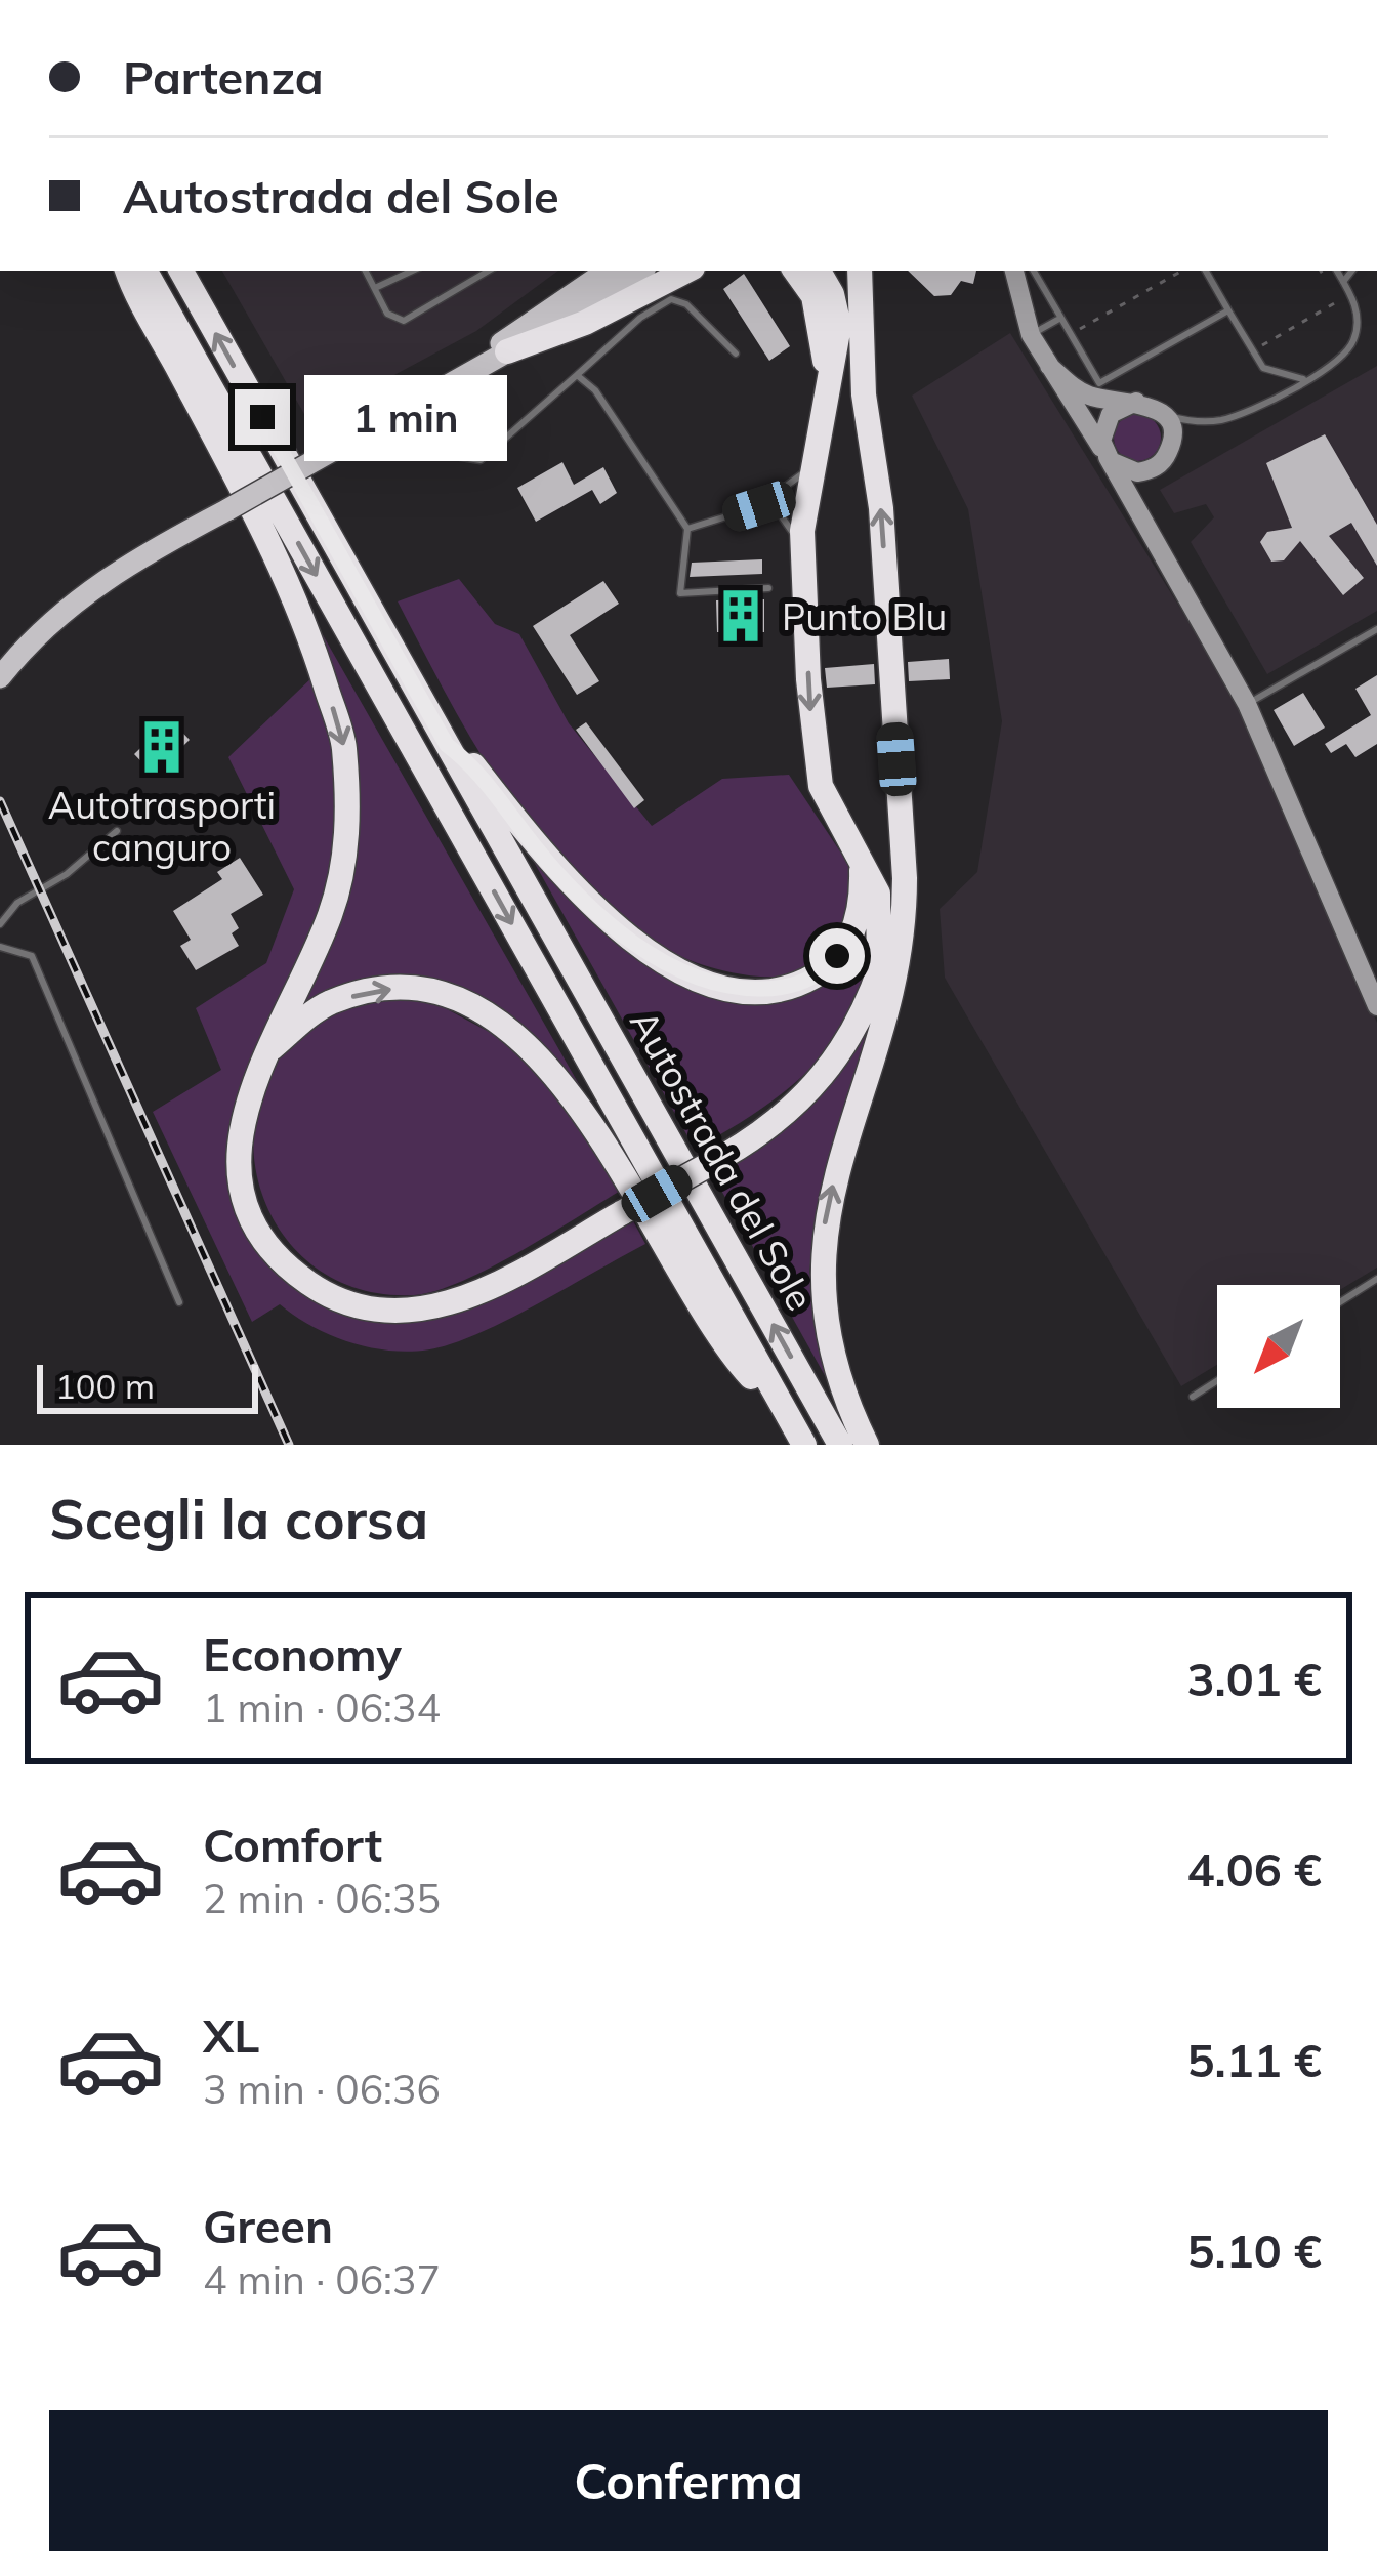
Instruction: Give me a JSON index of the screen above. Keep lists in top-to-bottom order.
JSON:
{
  "streets": {
    "highway": ["Autostrada del Sole"]
  },
  "places": {
    "building": ["Punto Blu", "Autotrasporti canguro"]
  },
  "scale_bar": "100 m",
  "north": "bottom left",
  "page": {
    "banner": ["Partenza", "Autostrada del Sole"],
    "bubble": "1 min",
    "scale": "100 m",
    "heading": "Scegli la corsa",
    "list": [
      {
        "name": "Economy",
        "note": "1 min · 06:34",
        "value": "3.01 €"
      },
      {
        "name": "Comfort",
        "note": "2 min · 06:35",
        "value": "4.06 €"
      },
      {
        "name": "XL",
        "note": "3 min · 06:36",
        "value": "5.11 €"
      },
      {
        "name": "Green",
        "note": "4 min · 06:37",
        "value": "5.10 €"
      }
    ],
    "buttons": "Conferma"
  }
}
